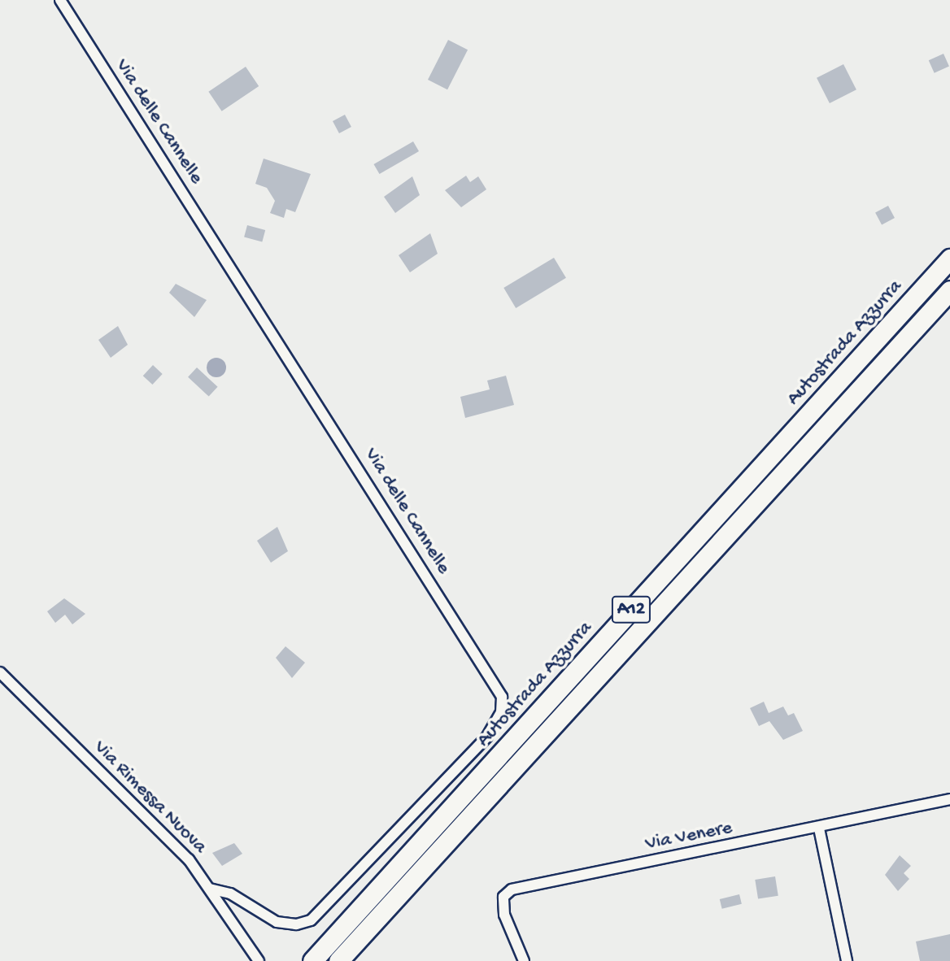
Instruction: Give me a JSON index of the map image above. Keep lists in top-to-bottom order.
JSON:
{
  "streets": {
    "highway": ["Autostrada Azzurra", "A12"],
    "street": ["Via delle Cannelle", "Via Rimessa Nuova", "Via Venere"]
  },
  "crossings": [
    ["Via delle Cannelle", "Via Rimessa Nuova"]
  ]
}
